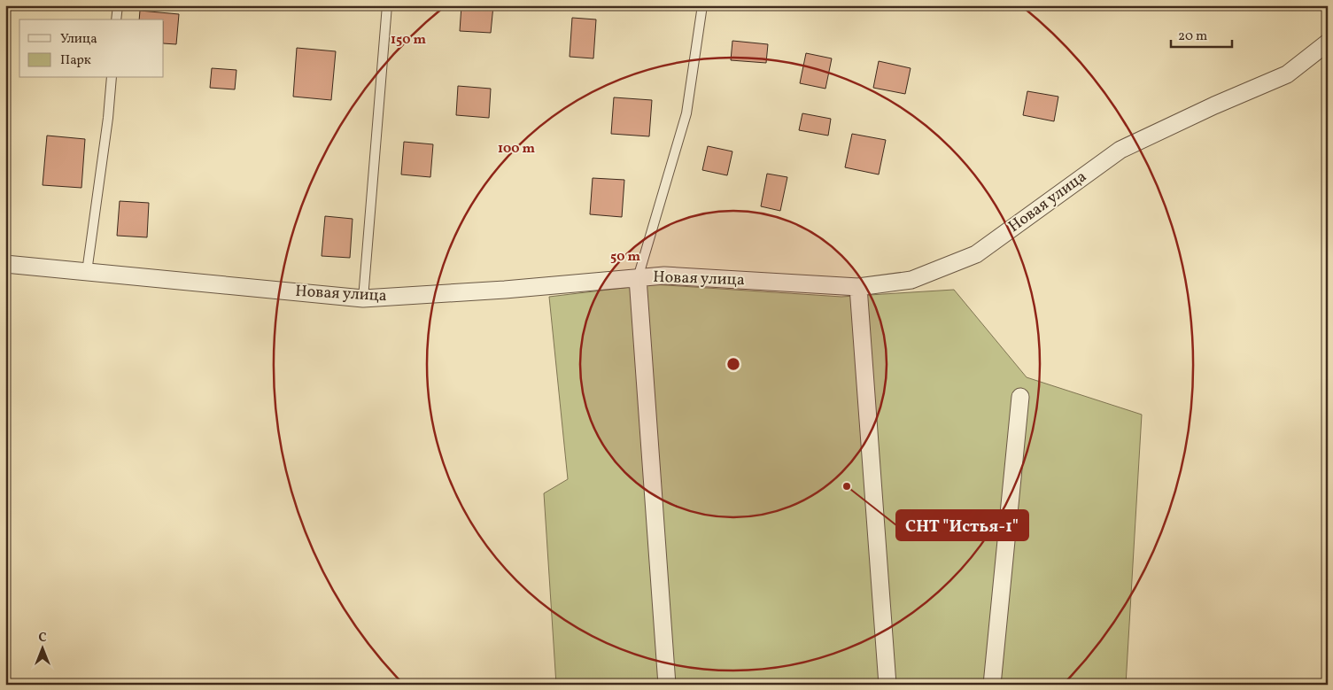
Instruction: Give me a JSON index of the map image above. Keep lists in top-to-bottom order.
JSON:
{
  "streets": {
    "street": ["Новая улица"]
  },
  "places": ["СНТ \"Истья-1\""],
  "legend": ["Улица", "Парк"],
  "scale_bar": "20 m",
  "north": "top",
  "rings": ["150 m", "100 m", "50 m"]
}
